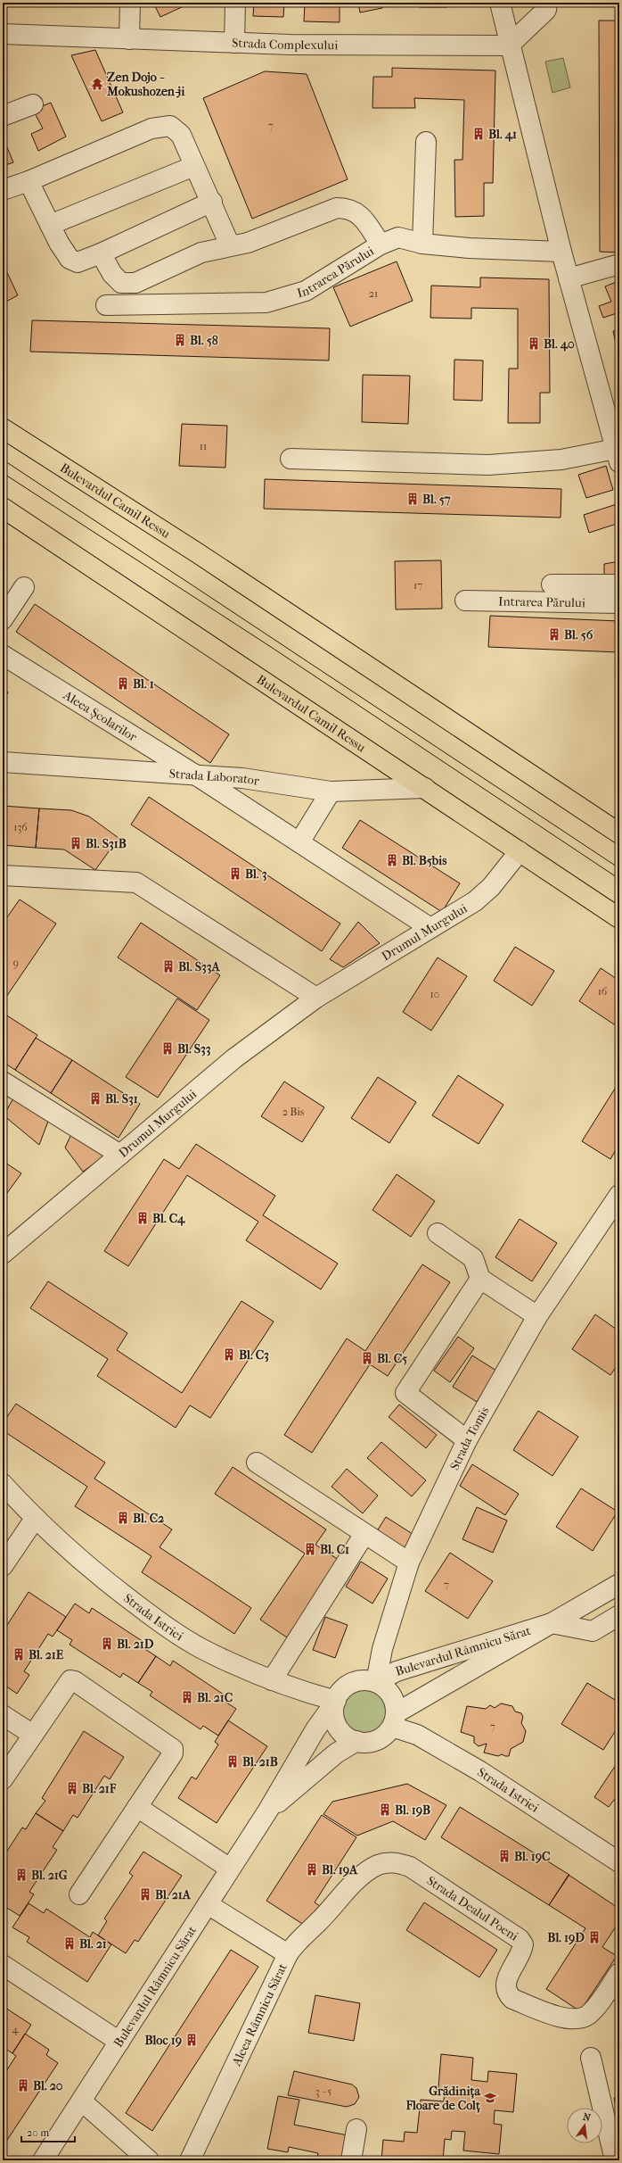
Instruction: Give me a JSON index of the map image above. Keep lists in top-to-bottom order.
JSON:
{
  "streets": {
    "main road": ["Bulevardul Camil Ressu"],
    "street": [
      "Strada Complexului",
      "Intrarea Părului",
      "Aleea Școlarilor",
      "Strada Laborator",
      "Drumul Murgului",
      "Strada Tomis",
      "Strada Istriei",
      "Bulevardul Râmnicu Sărat",
      "Strada Dealul Poeni",
      "Aleea Râmnicu Sărat"
    ]
  },
  "crossings": [
    ["Bulevardul Camil Ressu", "Strada Laborator"],
    ["Bulevardul Camil Ressu", "Drumul Murgului"],
    ["Aleea Școlarilor", "Strada Laborator"],
    ["Aleea Școlarilor", "Drumul Murgului"],
    ["Strada Tomis", "Strada Istriei"],
    ["Strada Tomis", "Bulevardul Râmnicu Sărat"],
    ["Strada Istriei", "Bulevardul Râmnicu Sărat"],
    ["Bulevardul Râmnicu Sărat", "Aleea Râmnicu Sărat"],
    ["Strada Dealul Poeni", "Aleea Râmnicu Sărat"]
  ],
  "places": {
    "temple": ["Zen Dojo - Mokushozen-ji"],
    "building": [
      "Bl. 41",
      "Bl. 58",
      "Bl. 40",
      "Bl. 57",
      "Bl. 56",
      "Bl. 1",
      "Bl. S31B",
      "Bl. B5bis",
      "Bl. 3",
      "Bl. S33A",
      "Bl. S33",
      "Bl. S31",
      "Bl. C4",
      "Bl. C3",
      "Bl. C5",
      "Bl. C2",
      "Bl. C1",
      "Bl. 21D",
      "Bl. 21E",
      "Bl. 21C",
      "Bl. 21B",
      "Bl. 21F",
      "Bl. 19B",
      "Bl. 19C",
      "Bl. 19A",
      "Bl. 21G",
      "Bl. 21A",
      "Bl. 19D",
      "Bl. 21",
      "Bloc 19",
      "Bl. 20"
    ],
    "school or university": ["Grădinița Floare de Colț"]
  },
  "house_numbers": [
    "7",
    "21",
    "11",
    "17",
    "136",
    "9",
    "16",
    "10",
    "2 Bis",
    "7",
    "7",
    "4",
    "3 - 5"
  ],
  "scale_bar": "20 m",
  "north": "top"
}
